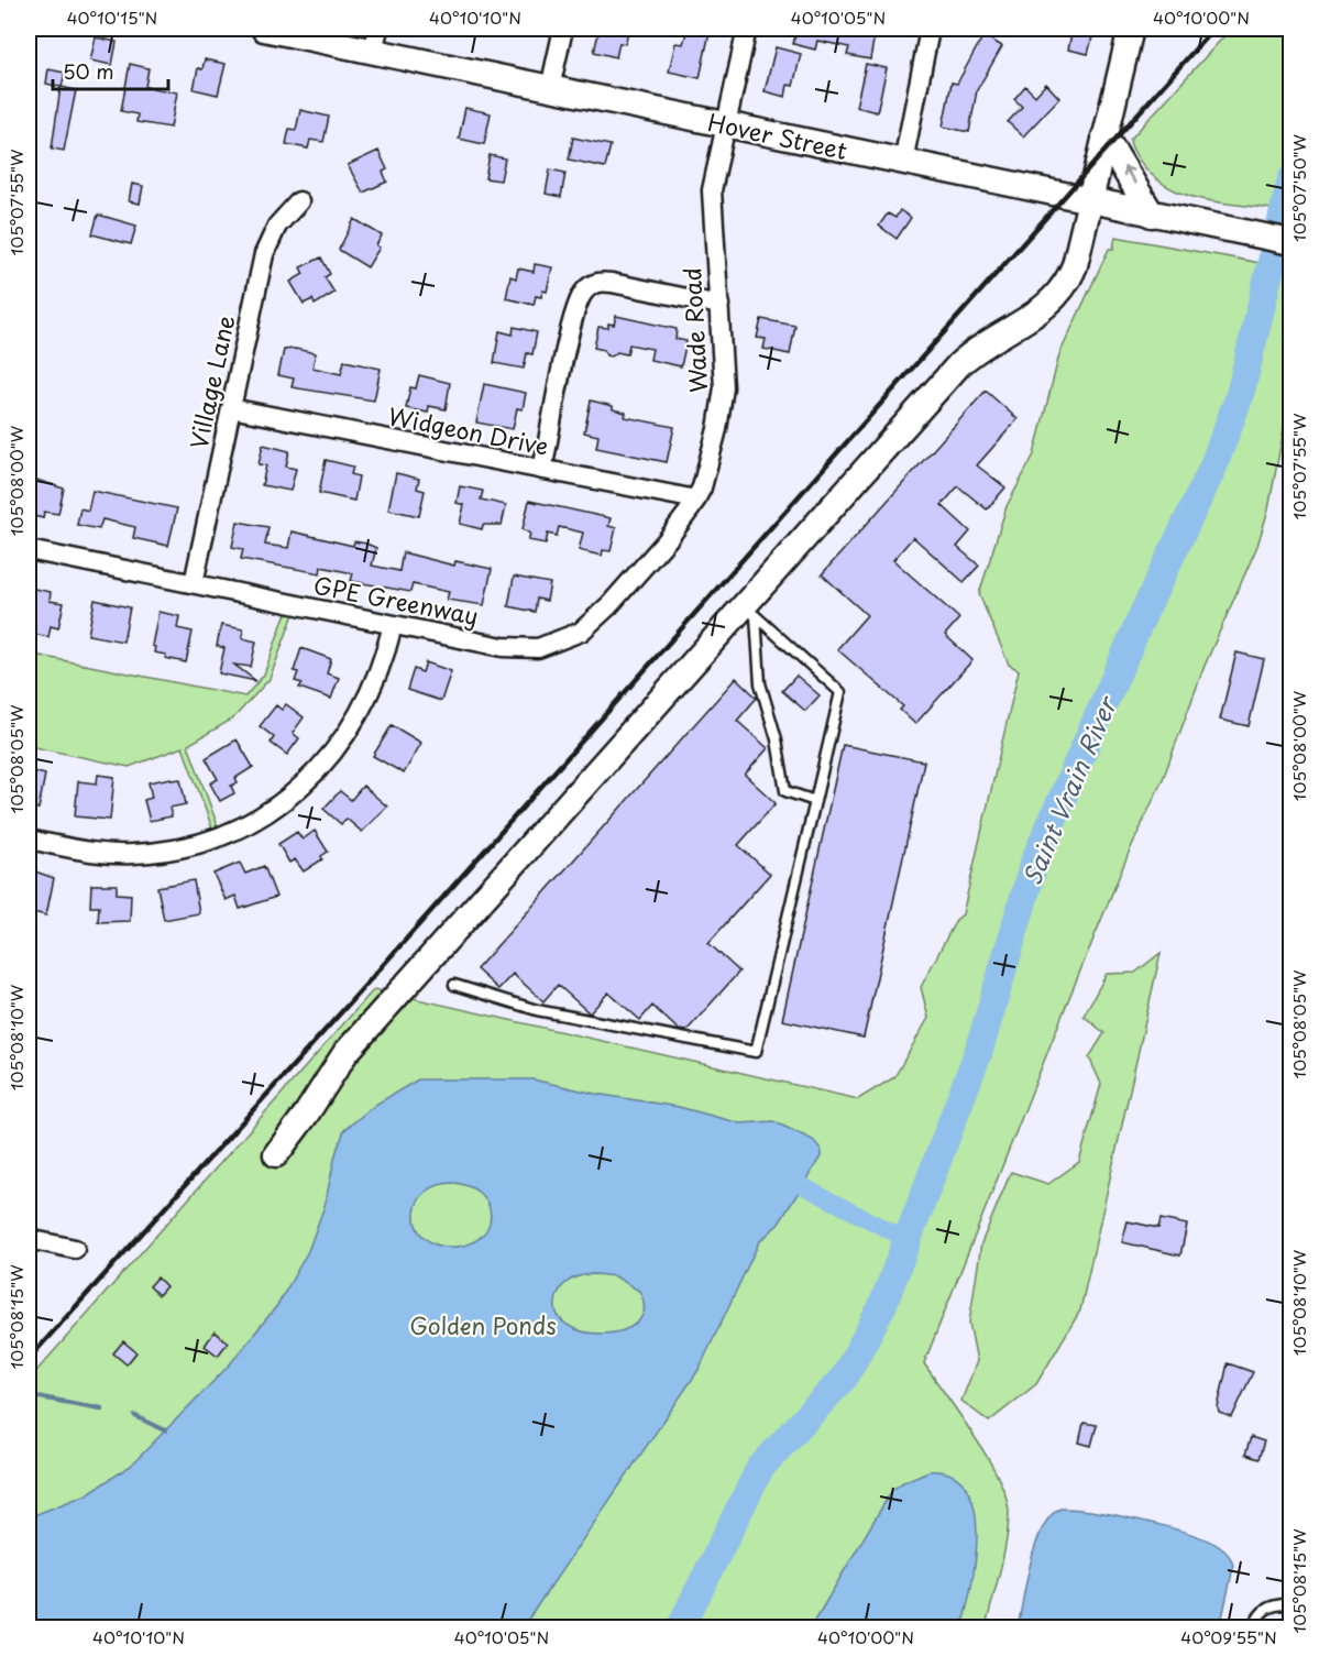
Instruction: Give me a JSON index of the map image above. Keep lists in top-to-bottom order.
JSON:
{
  "streets": {
    "street": [
      "Hover Street",
      "Wade Road",
      "Village Lane",
      "Widgeon Drive",
      "GPE Greenway"
    ]
  },
  "crossings": [
    ["Hover Street", "Wade Road"],
    ["Wade Road", "Widgeon Drive"],
    ["Wade Road", "GPE Greenway"],
    ["Village Lane", "Widgeon Drive"],
    ["Village Lane", "GPE Greenway"],
    ["Widgeon Drive", "GPE Greenway"]
  ],
  "water": ["Saint Vrain River"],
  "parks": ["Golden Ponds"],
  "scale_bar": "50 m",
  "coordinates": [
    "40°10'15\"N",
    "40°10'10\"N",
    "40°10'05\"N",
    "40°10'00\"N",
    "105°07'50\"W",
    "105°07'55\"W",
    "105°08'00\"W",
    "105°08'05\"W",
    "105°08'10\"W",
    "105°08'15\"W",
    "40°09'55\"N"
  ]
}
